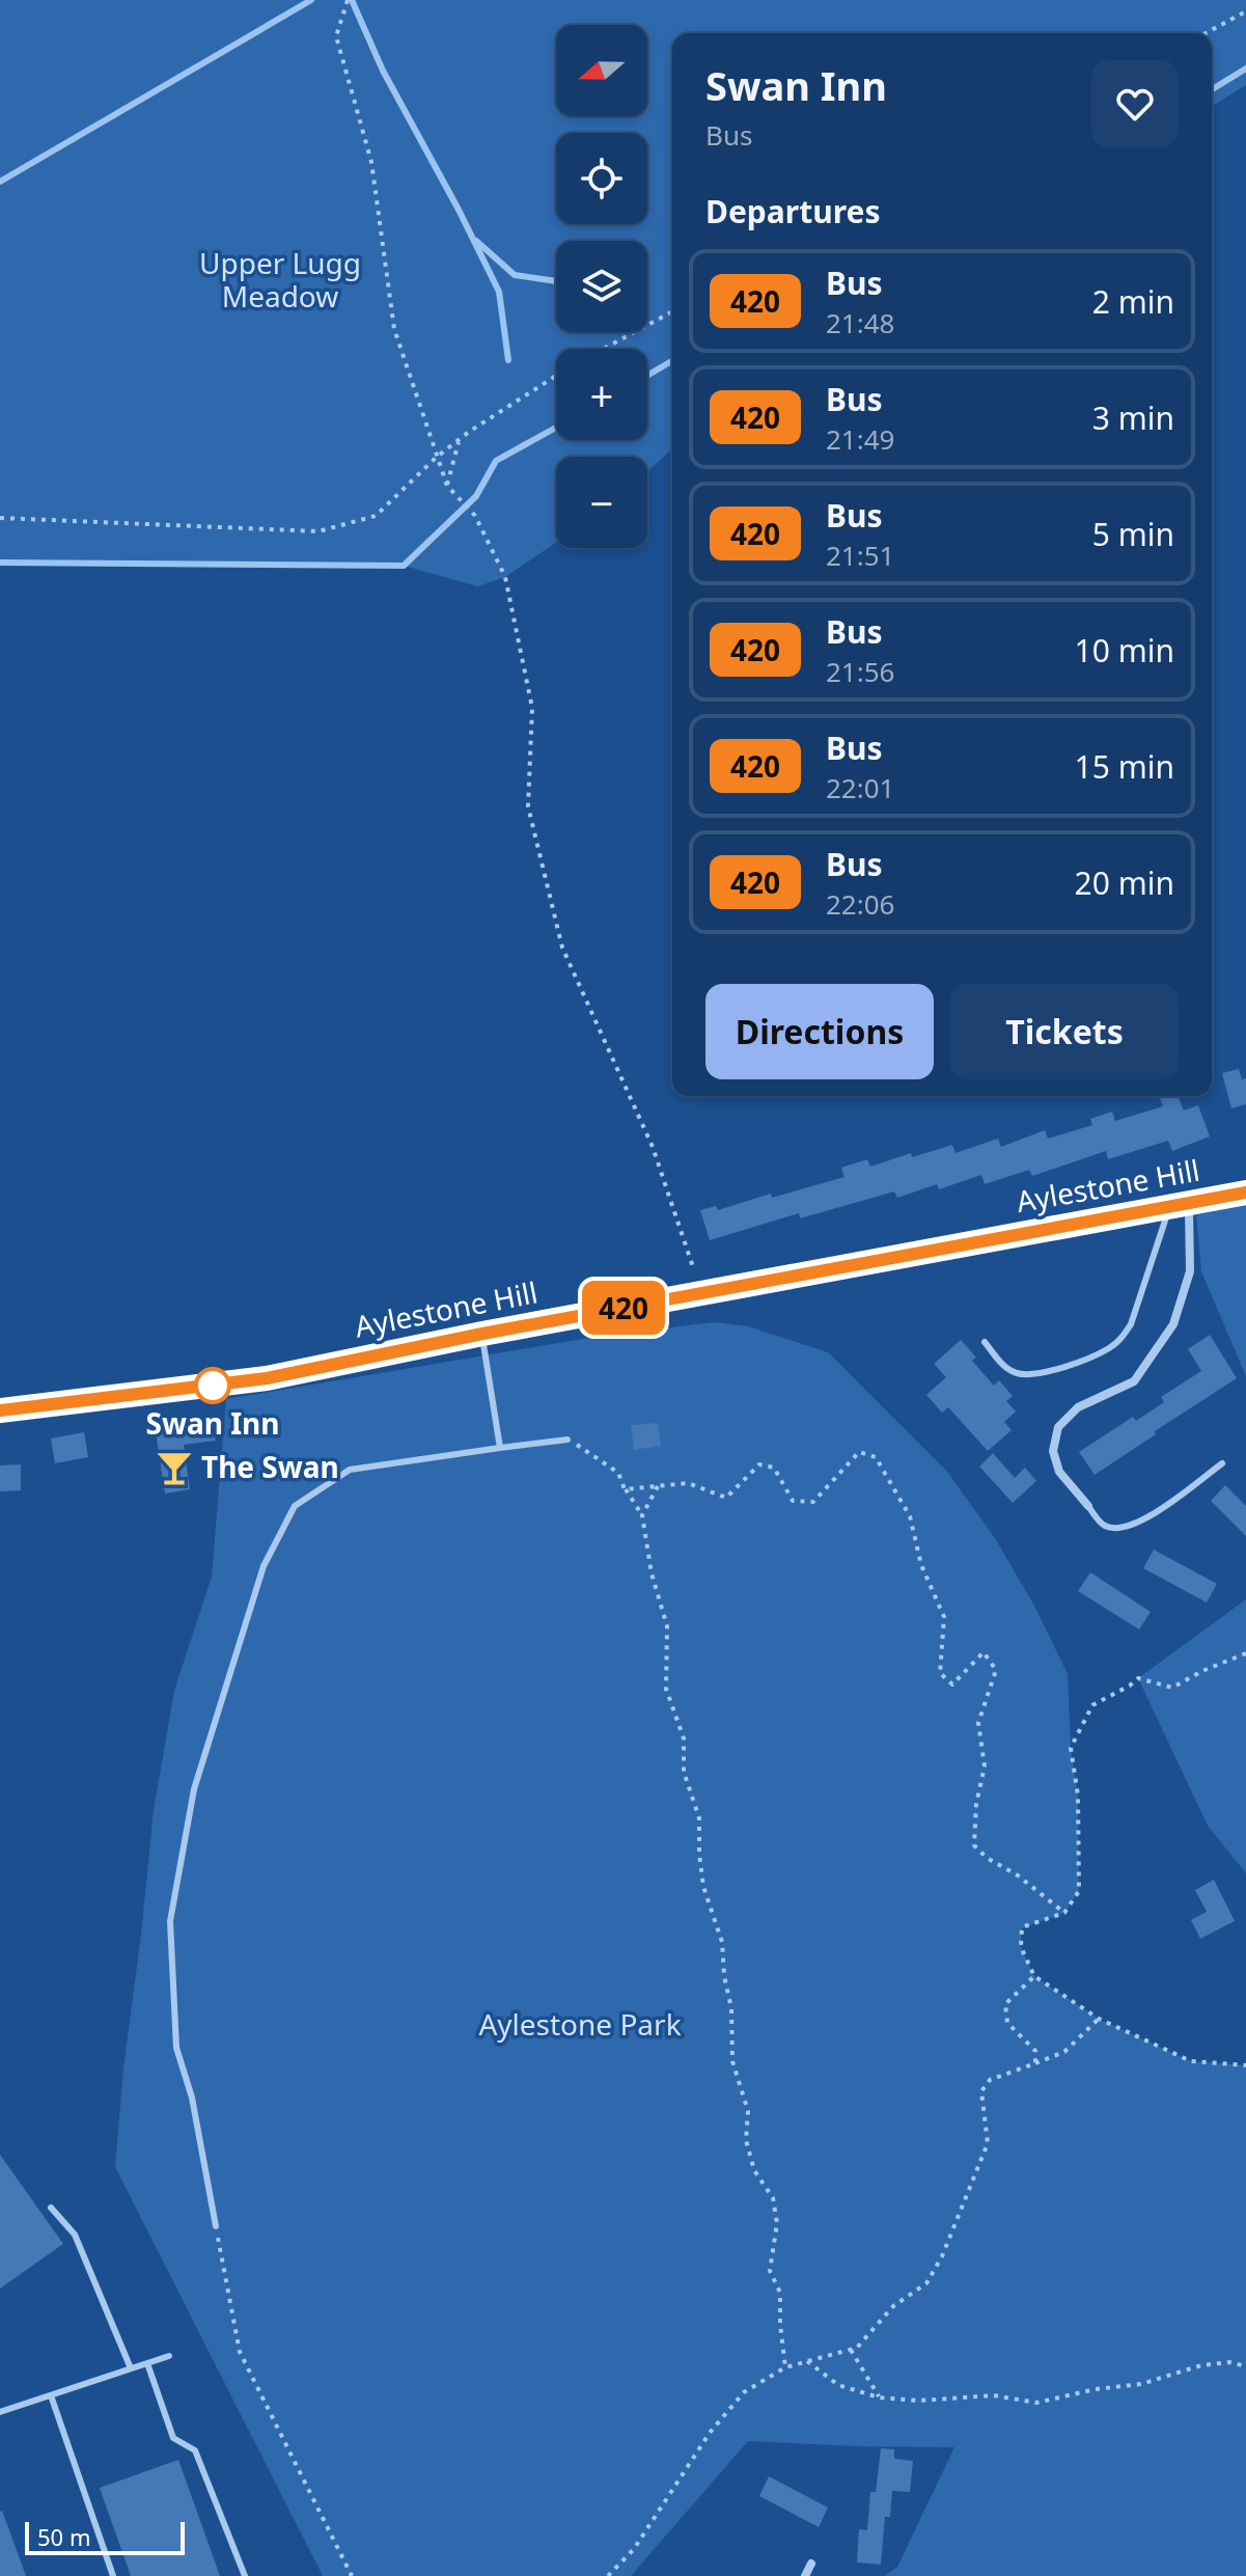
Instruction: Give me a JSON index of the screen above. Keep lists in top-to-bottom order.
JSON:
{
  "streets": {
    "highway": ["Aylestone Hill"]
  },
  "parks": ["Upper Lugg Meadow", "Aylestone Park"],
  "places": {
    "other": ["Swan Inn"],
    "bar": ["The Swan"]
  },
  "lines": ["bus line 420"],
  "scale_bar": "50 m",
  "north": "left",
  "page": {
    "on_map": "420",
    "map_buttons": ["+", "−"],
    "heading": [
      ["Swan Inn", "Bus"],
      "Departures"
    ],
    "list": [
      {
        "mark": "420",
        "name": "Bus",
        "note": "21:48",
        "value": "2 min"
      },
      {
        "mark": "420",
        "name": "Bus",
        "note": "21:49",
        "value": "3 min"
      },
      {
        "mark": "420",
        "name": "Bus",
        "note": "21:51",
        "value": "5 min"
      },
      {
        "mark": "420",
        "name": "Bus",
        "note": "21:56",
        "value": "10 min"
      },
      {
        "mark": "420",
        "name": "Bus",
        "note": "22:01",
        "value": "15 min"
      },
      {
        "mark": "420",
        "name": "Bus",
        "note": "22:06",
        "value": "20 min"
      }
    ],
    "buttons": ["Directions", "Tickets"],
    "scale": "50 m"
  }
}
